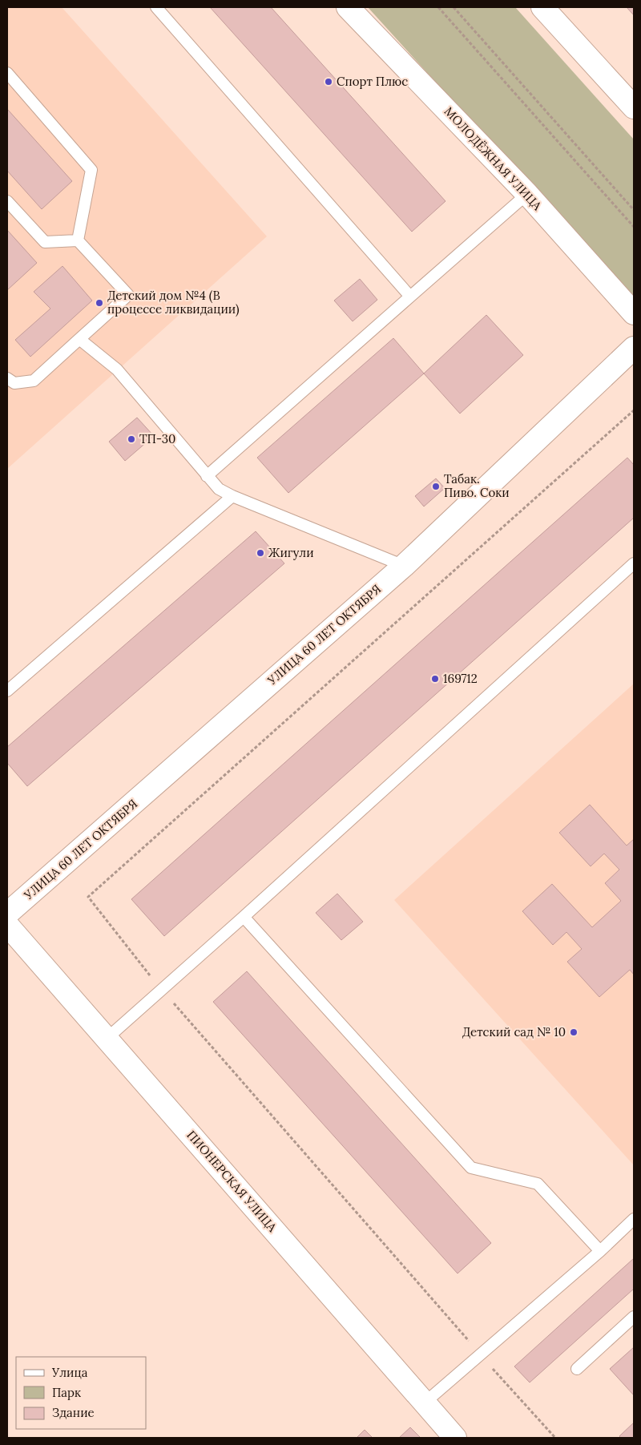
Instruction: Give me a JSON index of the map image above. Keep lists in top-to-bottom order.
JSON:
{
  "streets": {
    "street": ["МОЛОДЁЖНАЯ УЛИЦА", "УЛИЦА 60 ЛЕТ ОКТЯБРЯ", "ПИОНЕРСКАЯ УЛИЦА"]
  },
  "places": [
    "Спорт Плюс",
    "Детский дом №4 (В процессе ликвидации)",
    "ТП-30",
    "Табак. Пиво. Соки",
    "Жигули",
    "169712",
    "Детский сад № 10"
  ],
  "legend": ["Улица", "Парк", "Здание"]
}
